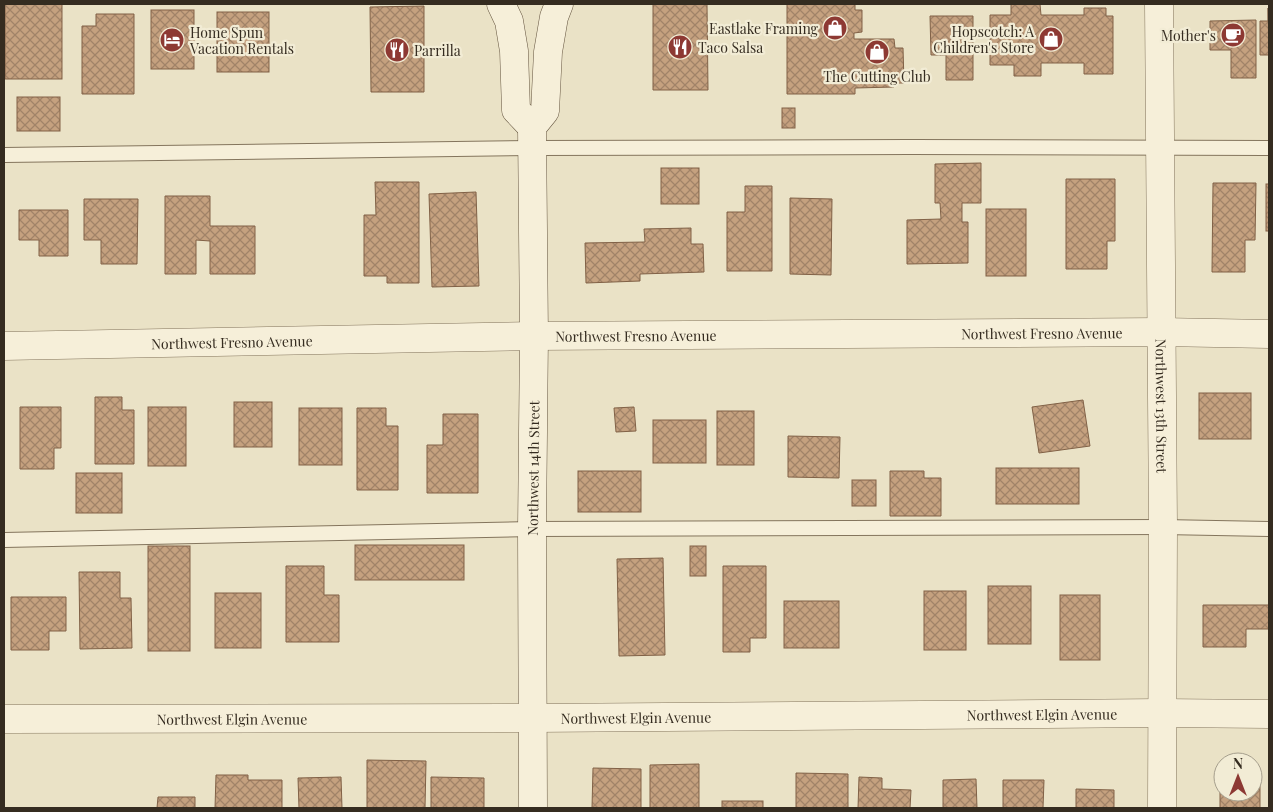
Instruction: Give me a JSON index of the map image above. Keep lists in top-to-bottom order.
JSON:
{
  "streets": {
    "street": [
      "Northwest Fresno Avenue",
      "Northwest 13th Street",
      "Northwest 14th Street",
      "Northwest Elgin Avenue"
    ]
  },
  "crossings": [
    ["Northwest Fresno Avenue", "Northwest 13th Street"],
    ["Northwest Fresno Avenue", "Northwest 14th Street"],
    ["Northwest 13th Street", "Northwest Elgin Avenue"],
    ["Northwest 14th Street", "Northwest Elgin Avenue"]
  ],
  "places": {
    "shop": ["Eastlake Framing", "Hopscotch: A Children's Store", "The Cutting Club"],
    "cafe": ["Mother's"],
    "hotel": ["Home Spun Vacation Rentals"],
    "restaurant": ["Taco Salsa", "Parrilla"]
  },
  "north": "top"
}
